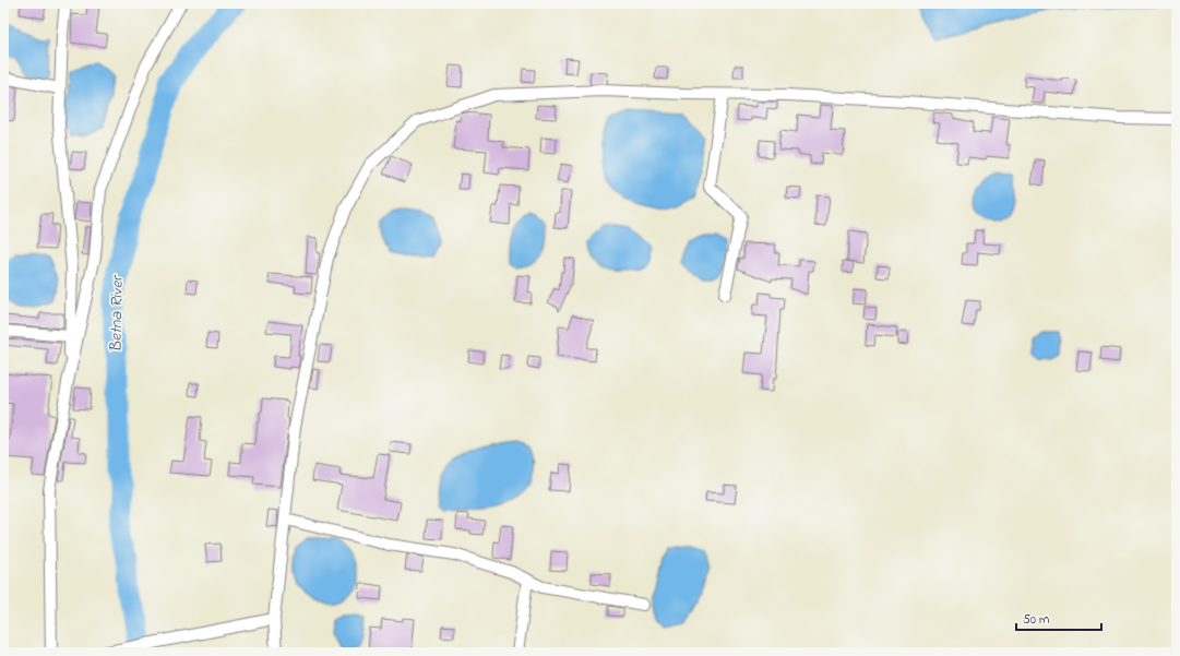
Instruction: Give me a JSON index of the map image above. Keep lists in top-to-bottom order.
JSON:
{
  "water": ["Betna River"],
  "scale_bar": "50 m"
}
